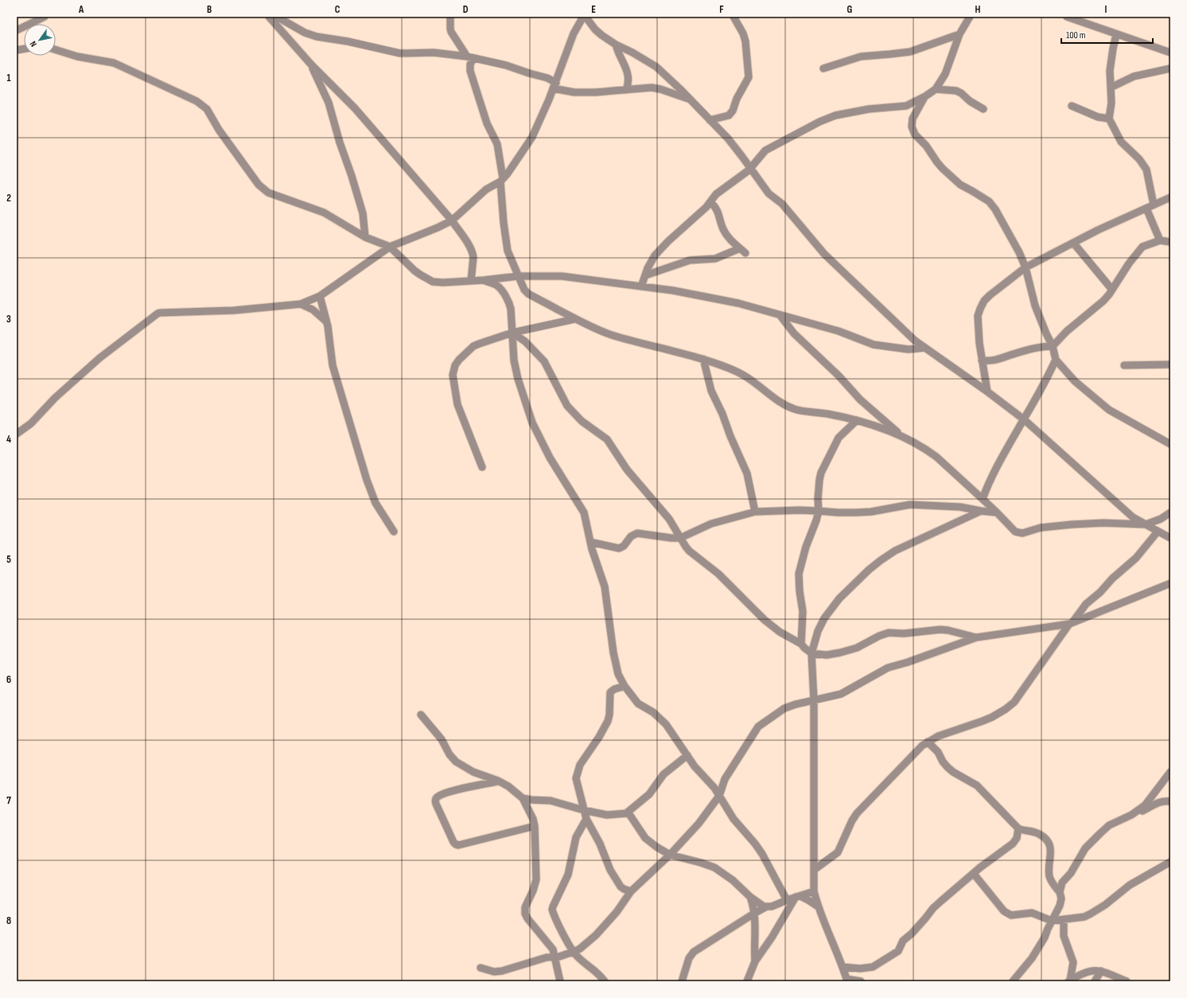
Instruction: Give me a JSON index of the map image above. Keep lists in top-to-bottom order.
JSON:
{
  "scale_bar": "100 m",
  "north": "bottom left",
  "grid": {
    "columns": [
      "A",
      "B",
      "C",
      "D",
      "E",
      "F",
      "G",
      "H",
      "I"
    ],
    "rows": [
      "1",
      "2",
      "3",
      "4",
      "5",
      "6",
      "7",
      "8"
    ]
  }
}
